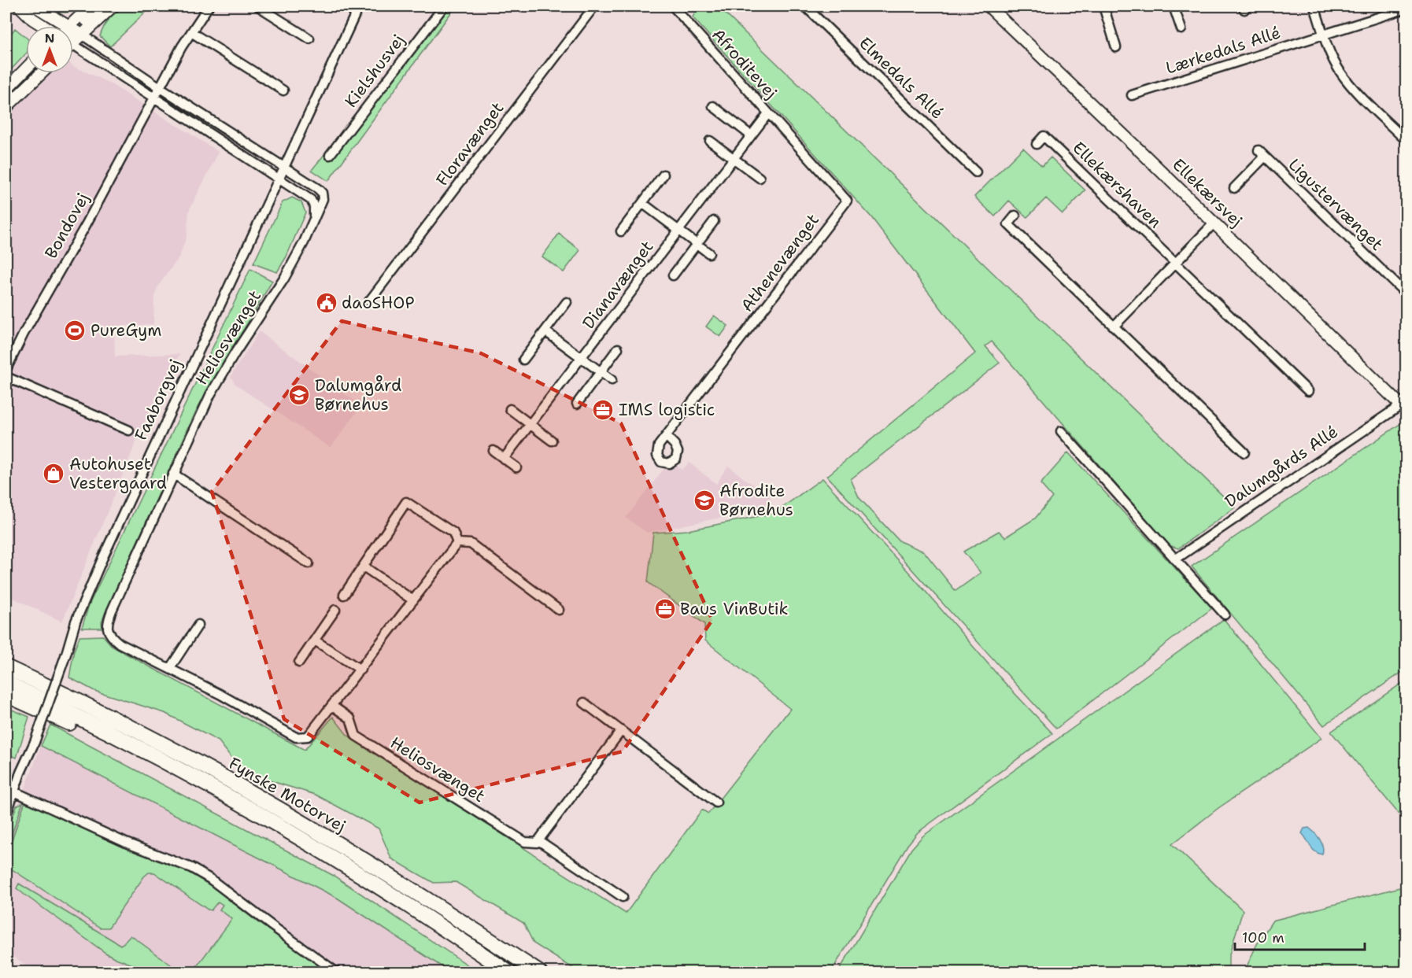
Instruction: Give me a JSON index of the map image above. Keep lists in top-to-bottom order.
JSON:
{
  "streets": {
    "highway": ["Fynske Motorvej"],
    "street": [
      "Lærkedals Allé",
      "Afroditevej",
      "Kielshusvej",
      "Elmedals Allé",
      "Floravænget",
      "Ellekærshaven",
      "Ellekærsvej",
      "Ligustervænget",
      "Bondovej",
      "Athenevænget",
      "Dianavænget",
      "Heliosvænget",
      "Faaborgvej",
      "Dalumgårds Allé"
    ]
  },
  "crossings": [
    ["Afroditevej", "Athenevænget"],
    ["Afroditevej", "Dianavænget"],
    ["Ellekærsvej", "Dalumgårds Allé"],
    ["Athenevænget", "Dianavænget"],
    ["Heliosvænget", "Faaborgvej"]
  ],
  "places": {
    "public building": ["daoSHOP"],
    "sports": ["PureGym"],
    "school or university": ["Dalumgård Børnehus", "Afrodite Børnehus"],
    "office": ["IMS logistic", "Baus VinButik"],
    "shop": ["Autohuset Vestergaard"]
  },
  "scale_bar": "100 m",
  "north": "top"
}
